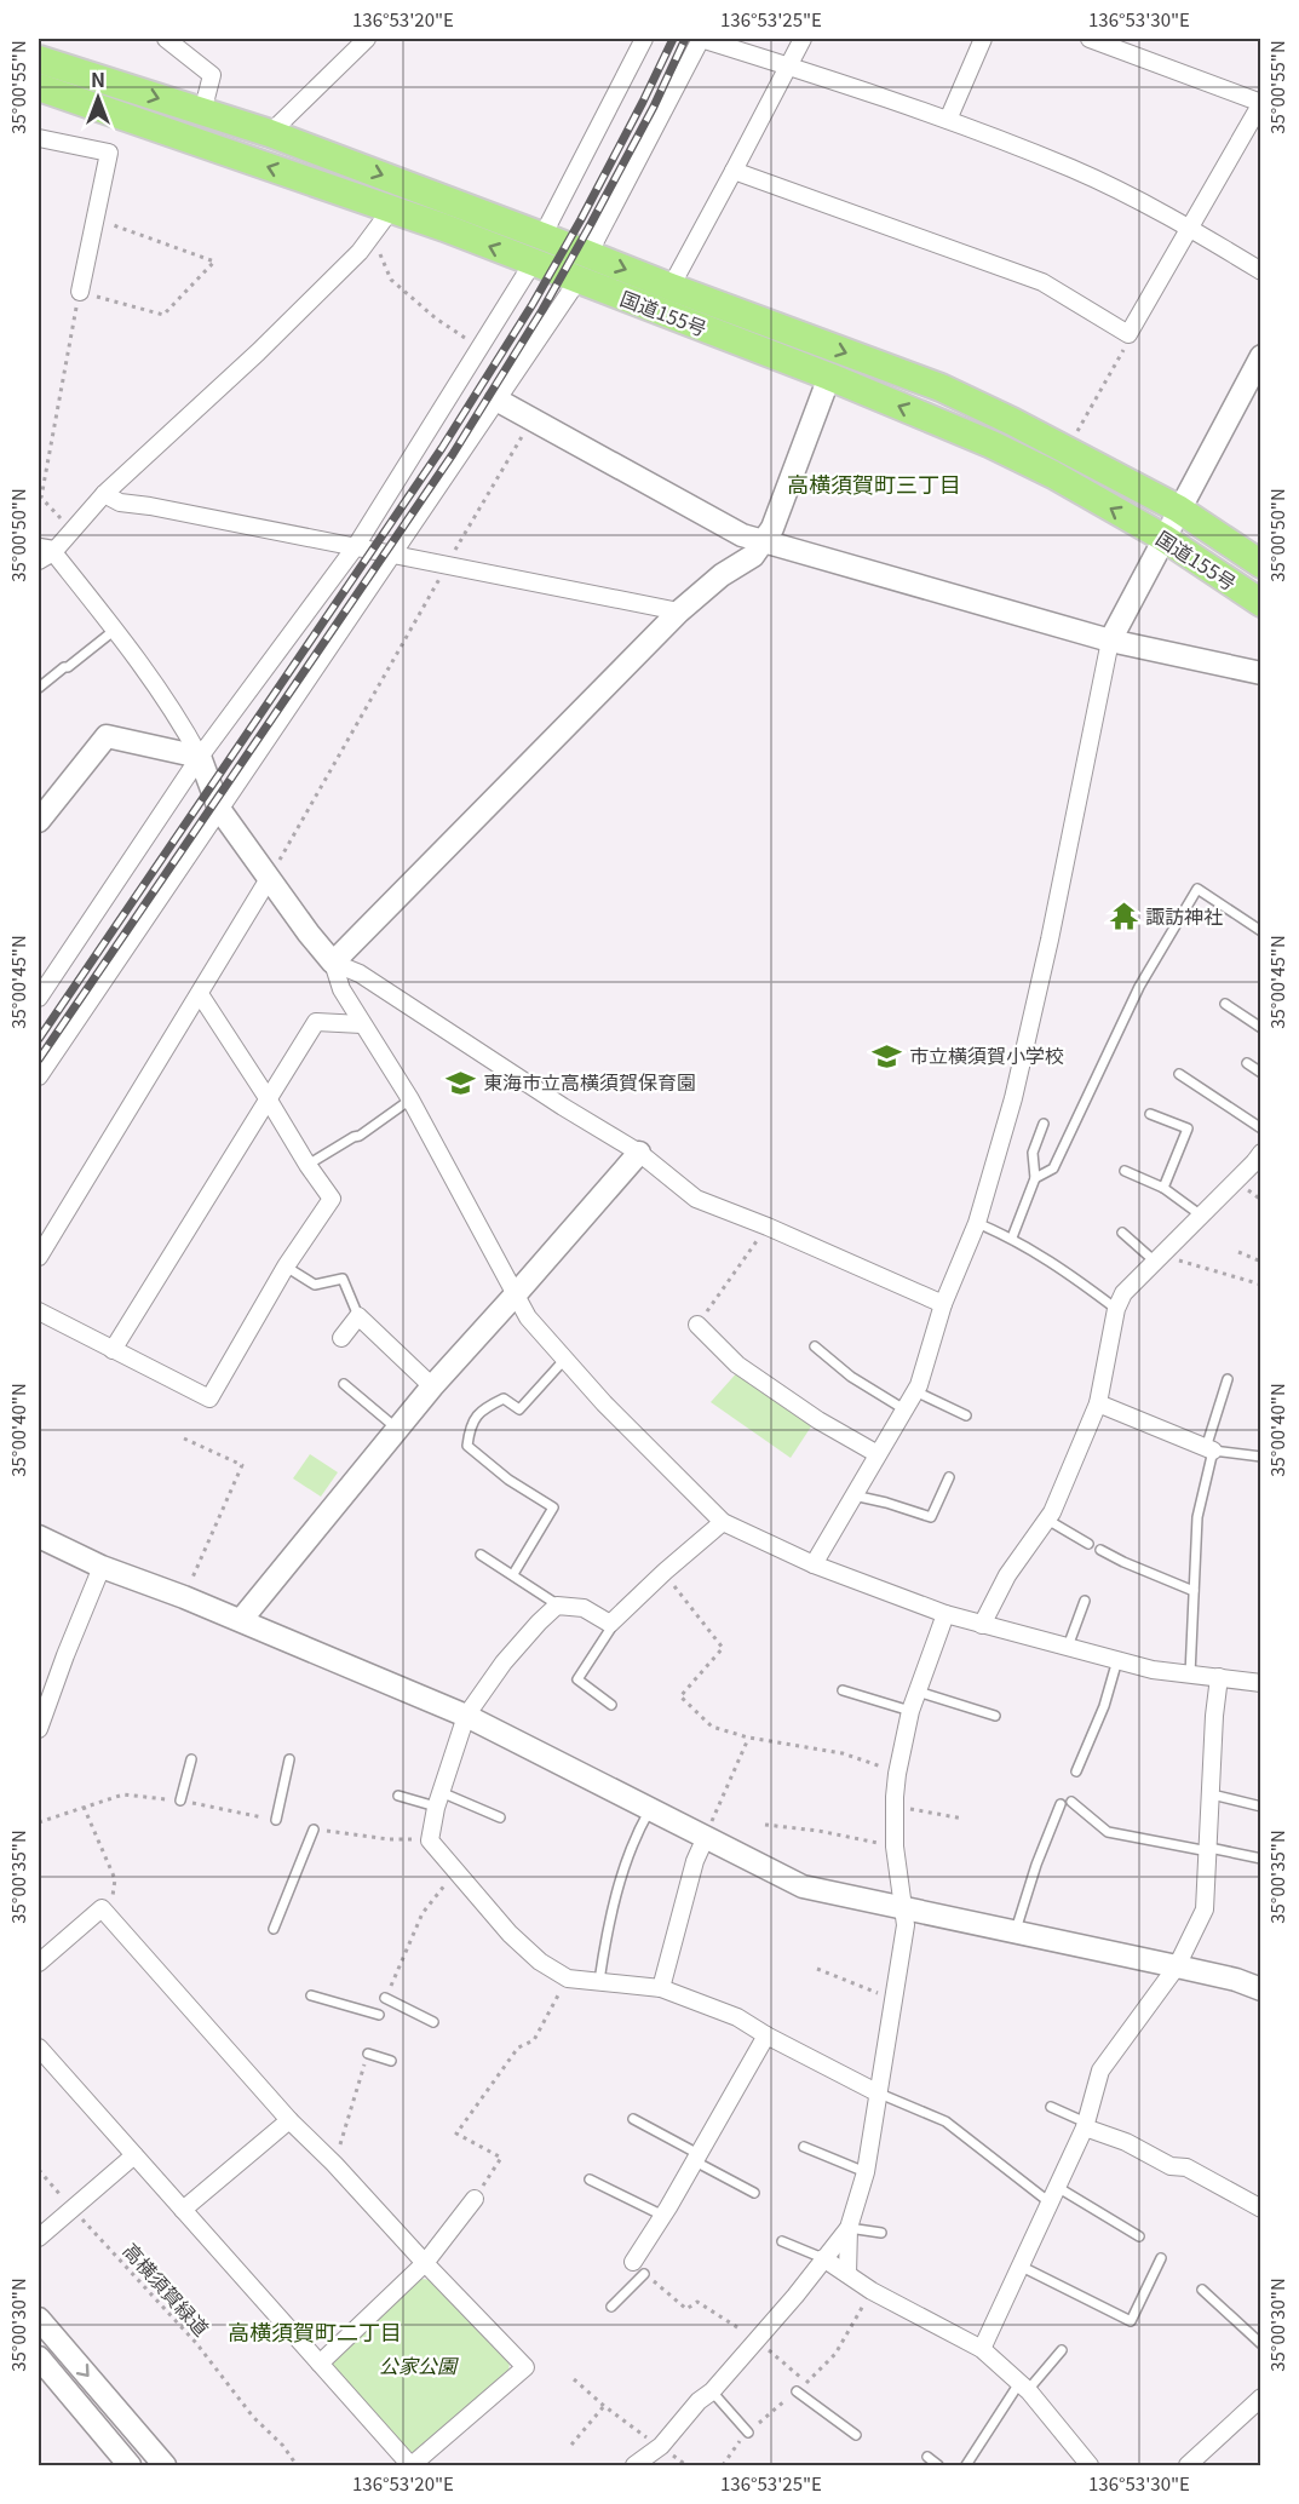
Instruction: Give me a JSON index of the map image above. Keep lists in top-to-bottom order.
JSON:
{
  "streets": {
    "highway": ["国道155号"],
    "path": ["高横須賀緑道"]
  },
  "districts": ["高横須賀町三丁目", "高横須賀町二丁目"],
  "parks": ["公家公園"],
  "places": {
    "temple": ["諏訪神社"],
    "school or university": ["市立横須賀小学校", "東海市立高横須賀保育園"]
  },
  "north": "top",
  "coordinates": [
    "136°53'20\"E",
    "136°53'25\"E",
    "136°53'30\"E",
    "35°00'55\"N",
    "35°00'50\"N",
    "35°00'45\"N",
    "35°00'40\"N",
    "35°00'35\"N",
    "35°00'30\"N"
  ]
}
